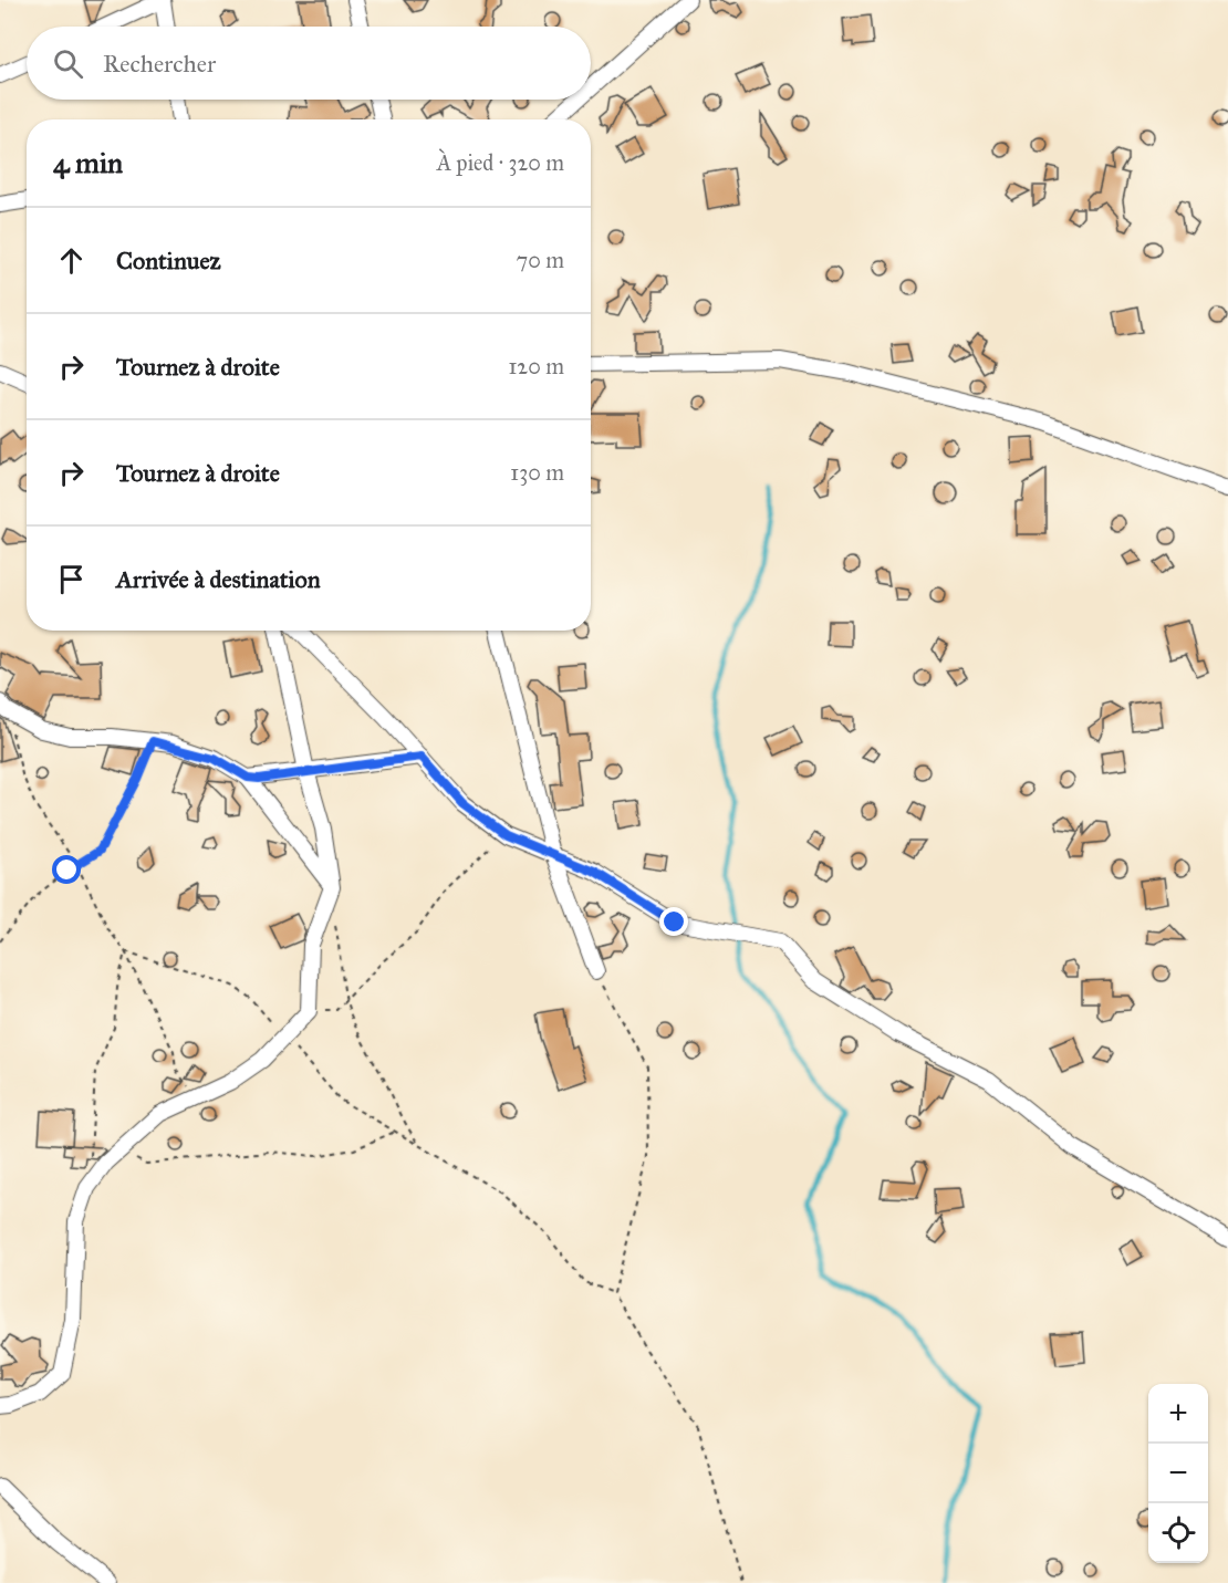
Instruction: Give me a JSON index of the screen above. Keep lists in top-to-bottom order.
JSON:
{
  "page": {
    "search": "Rechercher",
    "heading": ["4 min", "À pied · 320 m"],
    "list": [
      ["Continuez", "70 m"],
      ["Tournez à droite", "120 m"],
      ["Tournez à droite", "130 m"],
      "Arrivée à destination"
    ],
    "map_buttons": ["+", "−"]
  }
}
